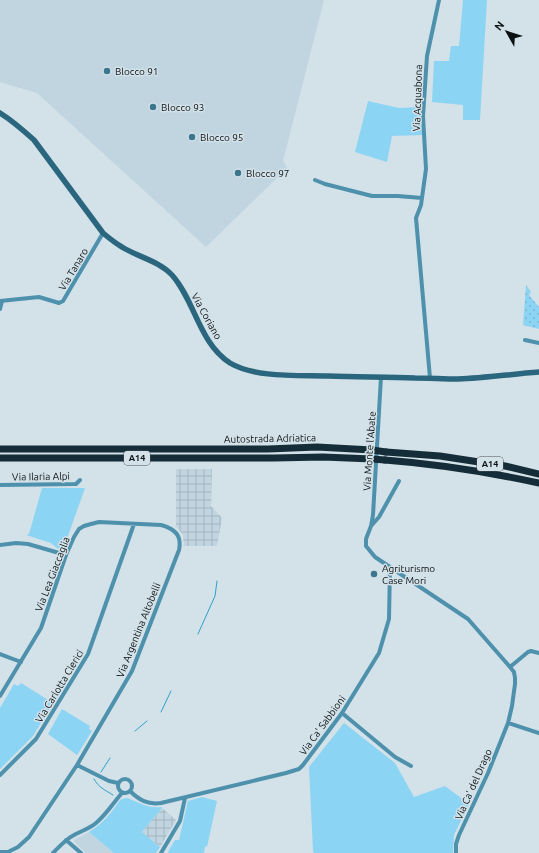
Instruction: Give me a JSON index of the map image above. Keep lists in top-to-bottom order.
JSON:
{
  "streets": {
    "highway": ["Autostrada Adriatica", "A14"],
    "main road": ["Via Coriano"],
    "street": [
      "Via Acquabona",
      "Via Tanaro",
      "Via Monte l'Abate",
      "Via Ilaria Alpi",
      "Via Lea Giaccaglia",
      "Via Argentina Altobelli",
      "Via Carlotta Clerici",
      "Via Ca' Sabbioni",
      "Via Ca' del Drago"
    ]
  },
  "crossings": [
    ["Via Acquabona", "Via Coriano"],
    ["Via Tanaro", "Via Coriano"],
    ["Via Coriano", "Via Monte l'Abate"],
    ["Via Monte l'Abate", "Via Ca' Sabbioni"],
    ["Via Monte l'Abate", "Via Ca' del Drago"],
    ["Via Lea Giaccaglia", "Via Argentina Altobelli"],
    ["Via Lea Giaccaglia", "Via Carlotta Clerici"]
  ],
  "places": [
    "Blocco 91",
    "Blocco 93",
    "Blocco 95",
    "Blocco 97",
    "Agriturismo Case Mori"
  ],
  "north": "top left"
}
